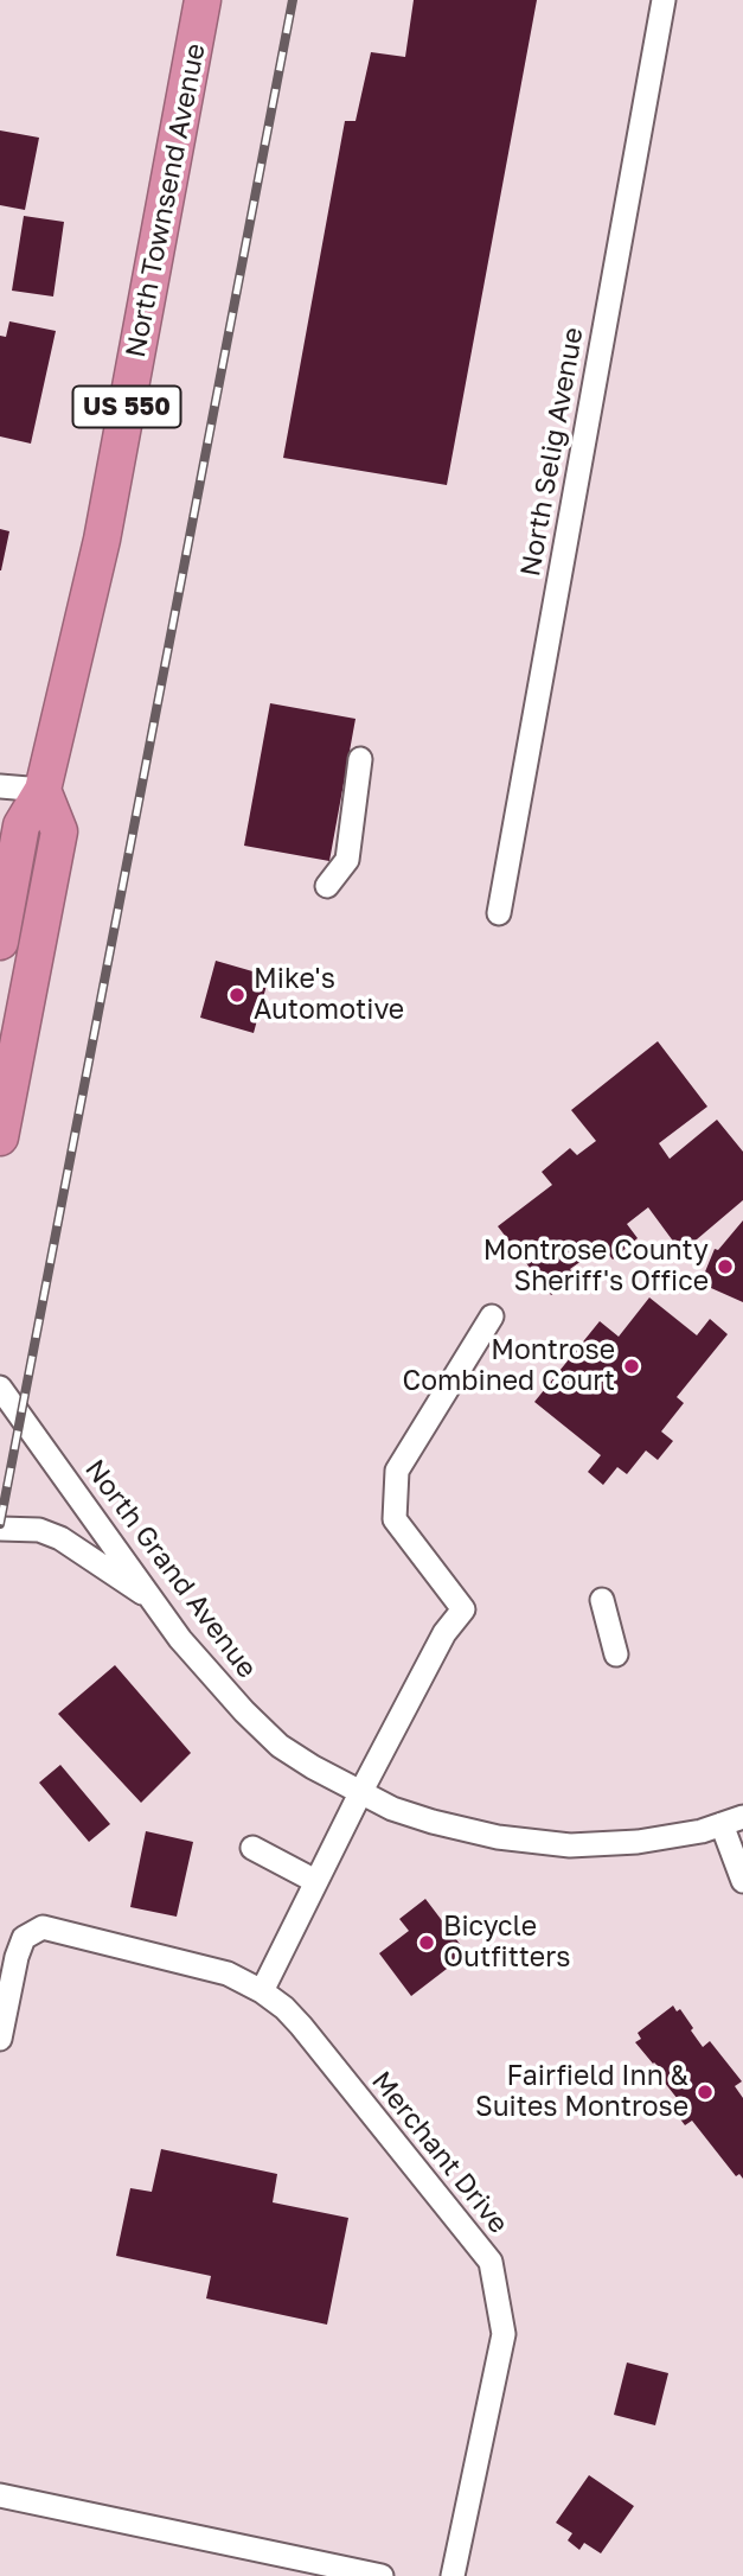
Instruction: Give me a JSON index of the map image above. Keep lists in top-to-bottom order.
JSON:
{
  "streets": {
    "highway": ["North Townsend Avenue", "US 550"],
    "street": ["North Selig Avenue", "North Grand Avenue", "Merchant Drive"]
  },
  "places": [
    "Mike's Automotive",
    "Montrose County Sheriff's Office",
    "Montrose Combined Court",
    "Bicycle Outfitters",
    "Fairfield Inn & Suites Montrose"
  ]
}
